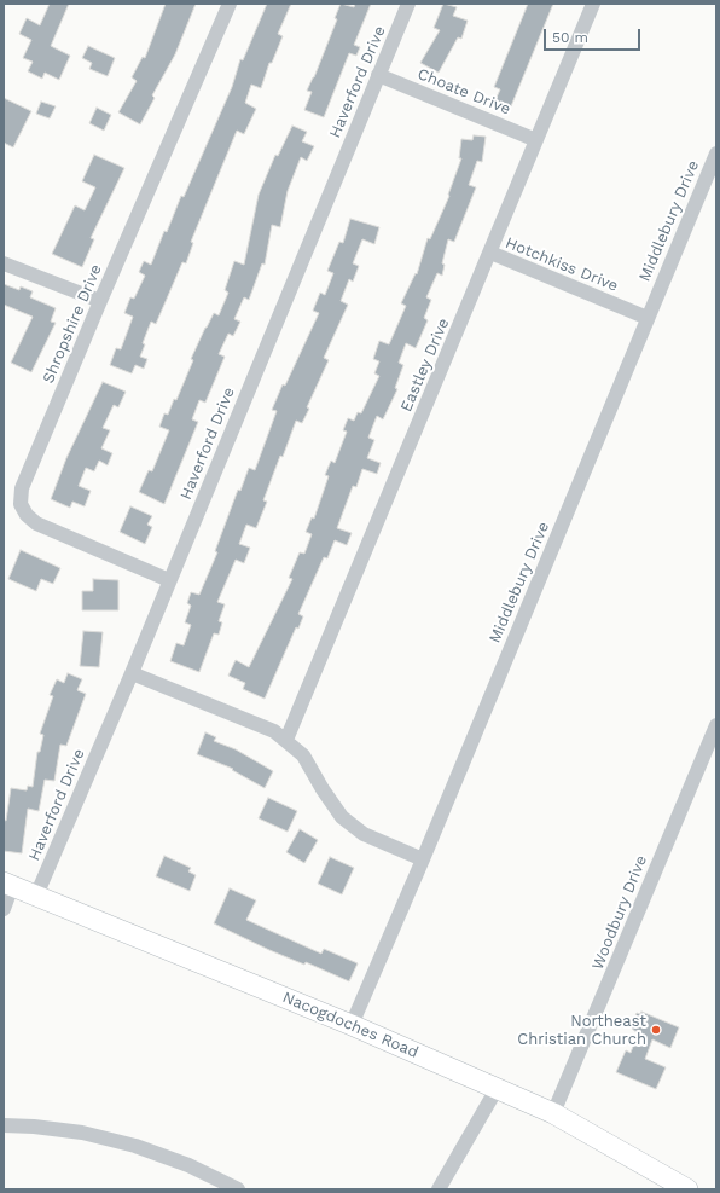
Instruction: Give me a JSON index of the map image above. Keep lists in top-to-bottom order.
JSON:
{
  "streets": {
    "main road": ["Nacogdoches Road"],
    "street": [
      "Haverford Drive",
      "Choate Drive",
      "Middlebury Drive",
      "Hotchkiss Drive",
      "Shropshire Drive",
      "Eastley Drive",
      "Woodbury Drive"
    ]
  },
  "crossings": [
    ["Haverford Drive", "Choate Drive"],
    ["Haverford Drive", "Shropshire Drive"],
    ["Haverford Drive", "Nacogdoches Road"],
    ["Choate Drive", "Eastley Drive"],
    ["Middlebury Drive", "Hotchkiss Drive"],
    ["Middlebury Drive", "Nacogdoches Road"],
    ["Hotchkiss Drive", "Eastley Drive"],
    ["Woodbury Drive", "Nacogdoches Road"]
  ],
  "places": ["Northeast Christian Church"],
  "scale_bar": "50 m"
}
